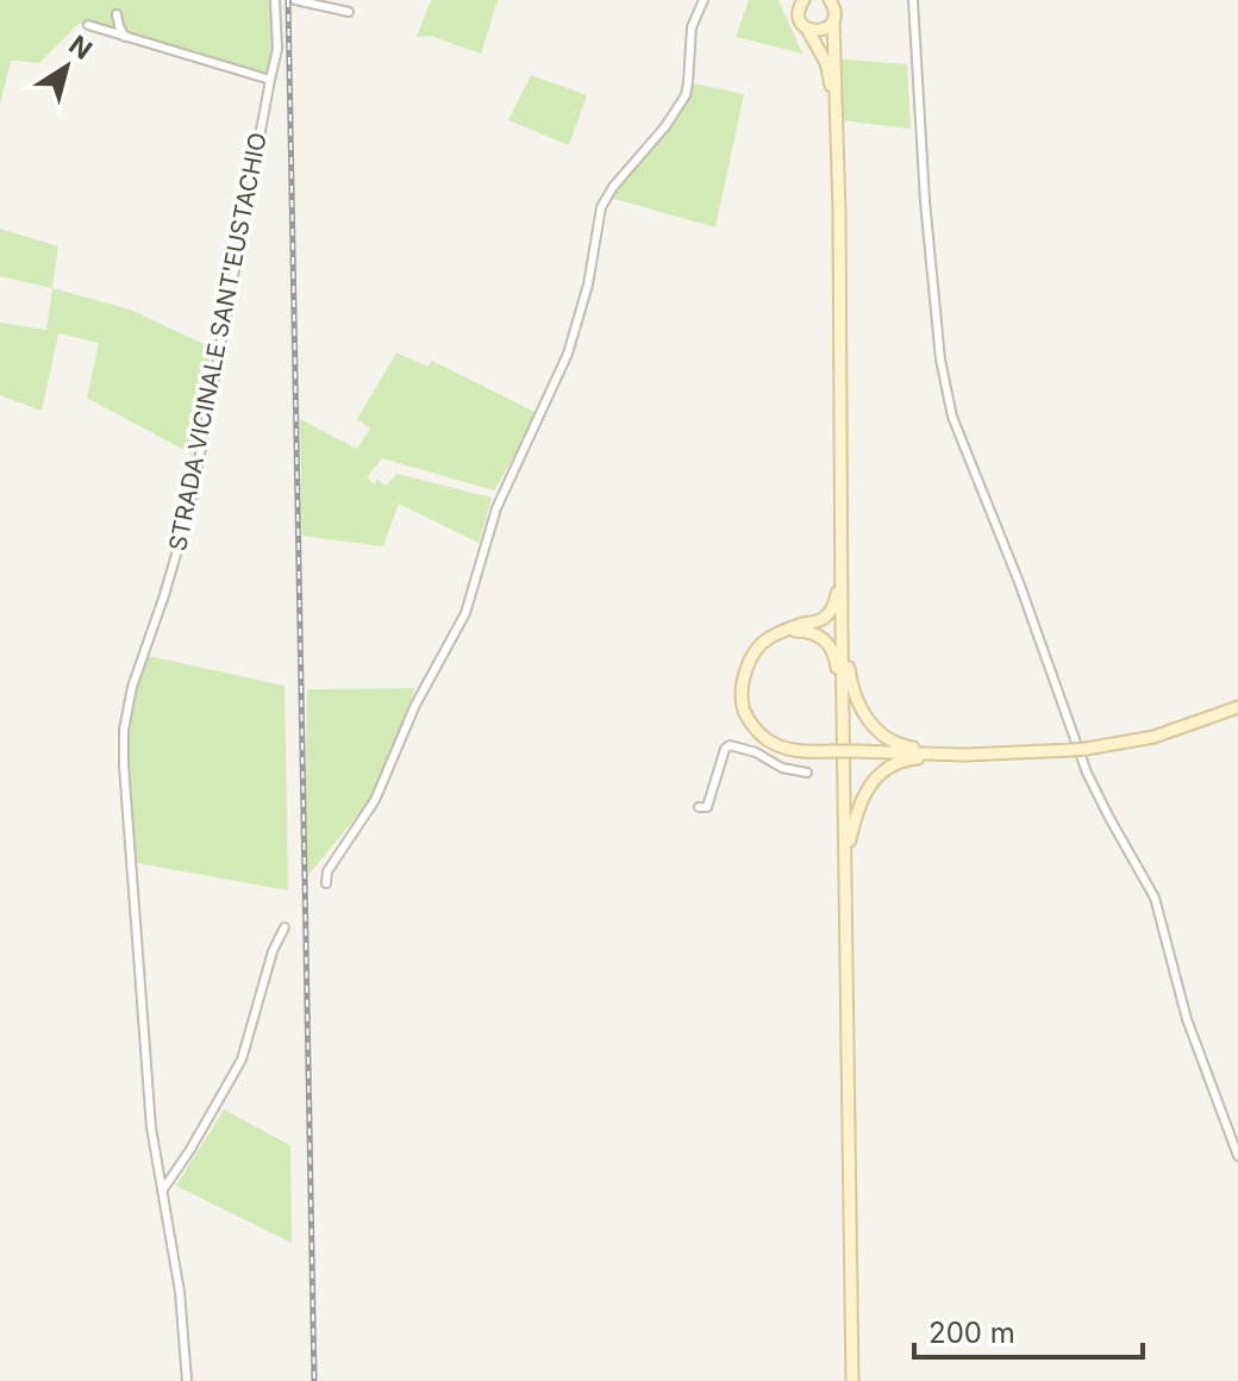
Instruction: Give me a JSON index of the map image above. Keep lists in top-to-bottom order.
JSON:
{
  "streets": {
    "street": ["STRADA VICINALE SANT'EUSTACHIO"]
  },
  "scale_bar": "200 m",
  "north": "top right"
}
